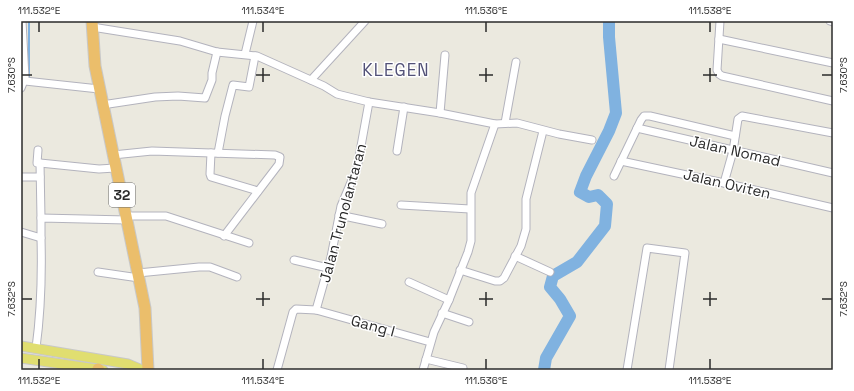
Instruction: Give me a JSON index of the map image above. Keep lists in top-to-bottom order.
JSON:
{
  "streets": {
    "highway": ["32"],
    "street": [
      "Jalan Nomad",
      "Jalan Oviten",
      "Jalan Trunolantaran",
      "Gang I"
    ]
  },
  "crossings": [
    ["Jalan Trunolantaran", "Gang I"]
  ],
  "districts": ["KLEGEN"],
  "coordinates": [
    "111.532°E",
    "111.534°E",
    "111.536°E",
    "111.538°E",
    "7.630°S",
    "7.632°S"
  ]
}
